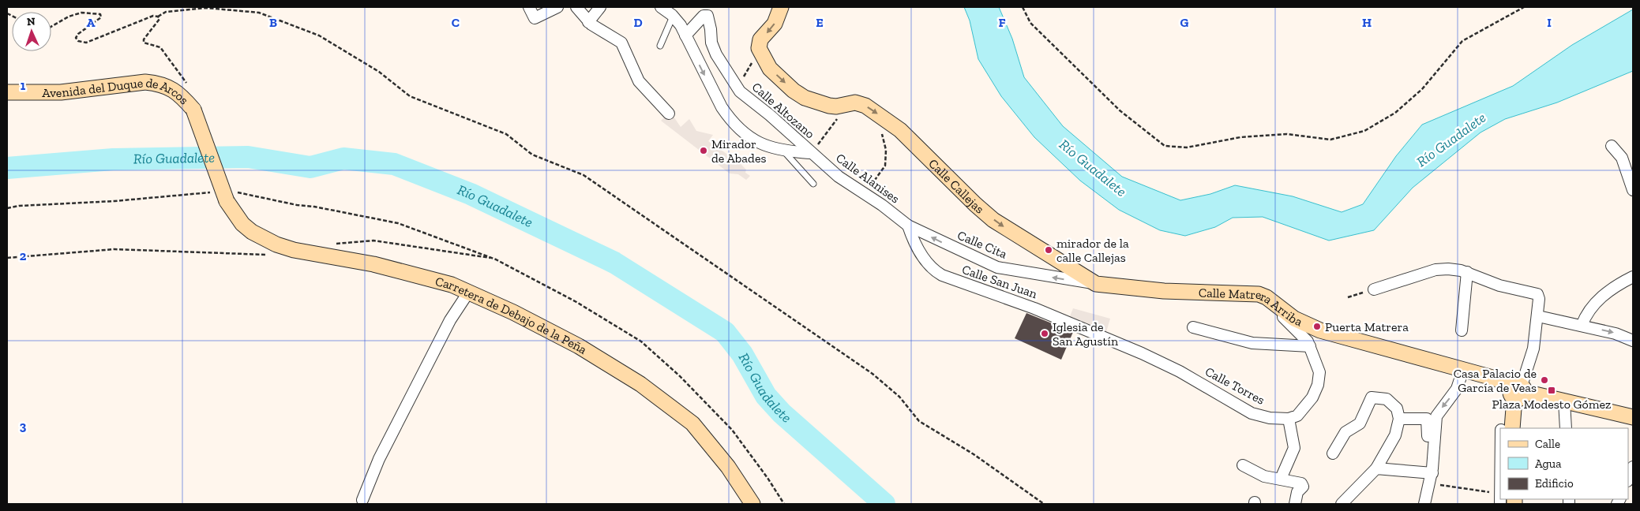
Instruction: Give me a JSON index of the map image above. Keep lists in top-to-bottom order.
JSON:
{
  "streets": {
    "street": [
      "Avenida del Duque de Arcos",
      "Calle Altozano",
      "Calle Alanises",
      "Calle Callejas",
      "Calle Cita",
      "Calle San Juan",
      "Calle Matrera Arriba",
      "Carretera de Debajo de la Peña",
      "Calle Torres"
    ]
  },
  "crossings": [
    ["Avenida del Duque de Arcos", "Carretera de Debajo de la Peña"],
    ["Calle Altozano", "Calle Alanises"],
    ["Calle Altozano", "Calle Callejas"],
    ["Calle Alanises", "Calle Cita"],
    ["Calle Alanises", "Calle San Juan"],
    ["Calle Callejas", "Calle Cita"],
    ["Calle Callejas", "Calle Matrera Arriba"],
    ["Calle Cita", "Calle San Juan"],
    ["Calle San Juan", "Calle Torres"]
  ],
  "one_way": ["Calle Cita"],
  "water": ["Río Guadalete"],
  "places": {
    "other": [
      "Mirador de Abades",
      "mirador de la calle Callejas",
      "Puerta Matrera",
      "Iglesia de San Agustín",
      "Casa Palacio de García de Veas"
    ],
    "transit": ["Plaza Modesto Gómez"]
  },
  "legend": ["Calle", "Agua", "Edificio"],
  "north": "top",
  "grid": {
    "columns": [
      "A",
      "B",
      "C",
      "D",
      "E",
      "F",
      "G",
      "H",
      "I"
    ],
    "rows": ["1", "2", "3"]
  }
}
